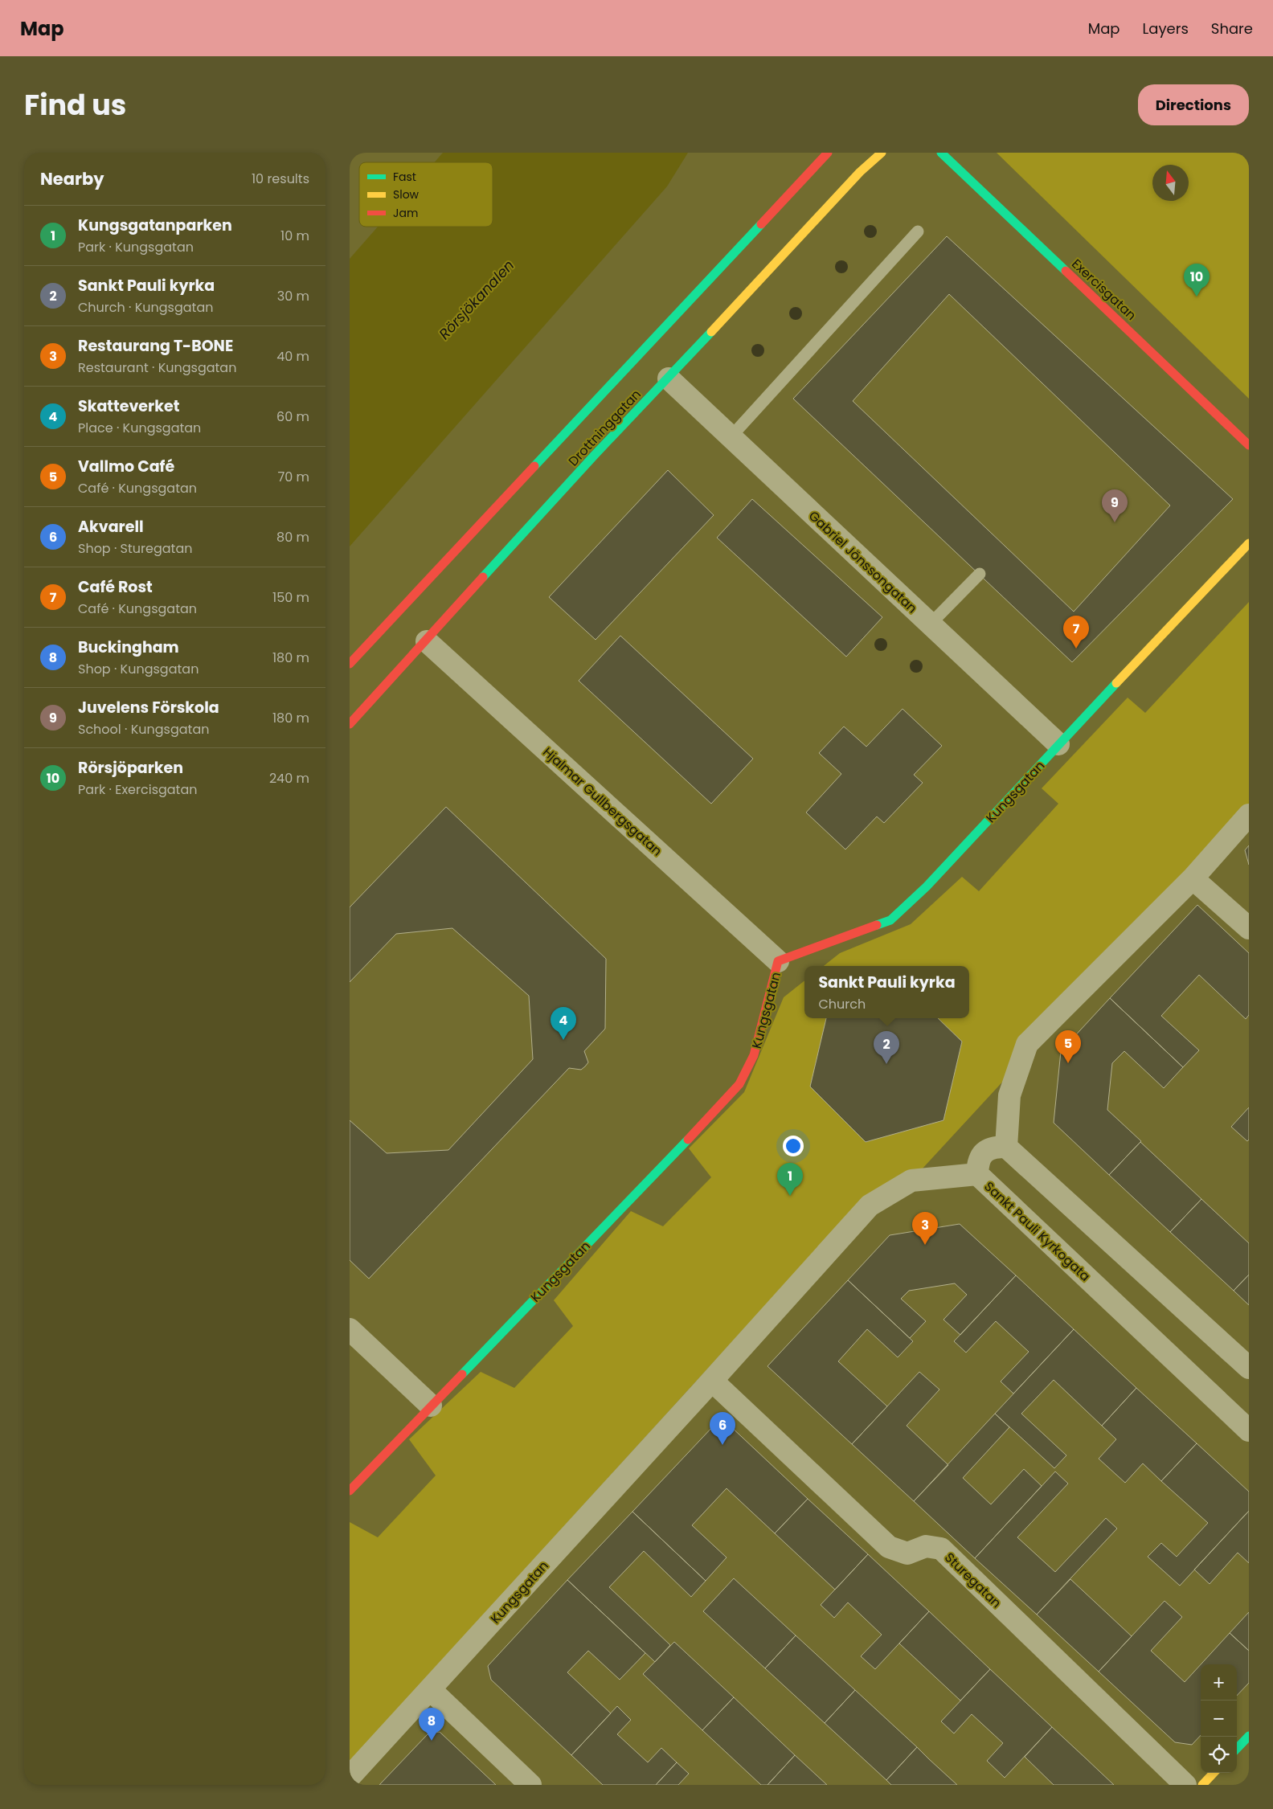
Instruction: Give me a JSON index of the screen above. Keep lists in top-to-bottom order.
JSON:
{
  "streets": {
    "street": [
      "Exercisgatan",
      "Drottninggatan",
      "Gabriel Jönssongatan",
      "Kungsgatan",
      "Hjalmar Gullbergsgatan",
      "Sankt Pauli Kyrkogata",
      "Sturegatan"
    ]
  },
  "crossings": [
    ["Drottninggatan", "Gabriel Jönssongatan"],
    ["Drottninggatan", "Hjalmar Gullbergsgatan"],
    ["Gabriel Jönssongatan", "Kungsgatan"],
    ["Kungsgatan", "Hjalmar Gullbergsgatan"],
    ["Kungsgatan", "Sankt Pauli Kyrkogata"],
    ["Kungsgatan", "Sturegatan"]
  ],
  "water": ["Rörsjökanalen"],
  "legend": ["Fast", "Slow", "Jam"],
  "north": "top",
  "page": {
    "header": "Map",
    "nav": ["Map", "Layers", "Share"],
    "title": "Find us",
    "buttons": "Directions",
    "heading": ["Nearby", "10 results"],
    "list": [
      {
        "mark": "1",
        "name": "Kungsgatanparken",
        "note": "Park · Kungsgatan",
        "value": "10 m"
      },
      {
        "mark": "2",
        "name": "Sankt Pauli kyrka",
        "note": "Church · Kungsgatan",
        "value": "30 m"
      },
      {
        "mark": "3",
        "name": "Restaurang T-BONE",
        "note": "Restaurant · Kungsgatan",
        "value": "40 m"
      },
      {
        "mark": "4",
        "name": "Skatteverket",
        "note": "Place · Kungsgatan",
        "value": "60 m"
      },
      {
        "mark": "5",
        "name": "Vallmo Café",
        "note": "Café · Kungsgatan",
        "value": "70 m"
      },
      {
        "mark": "6",
        "name": "Akvarell",
        "note": "Shop · Sturegatan",
        "value": "80 m"
      },
      {
        "mark": "7",
        "name": "Café Rost",
        "note": "Café · Kungsgatan",
        "value": "150 m"
      },
      {
        "mark": "8",
        "name": "Buckingham",
        "note": "Shop · Kungsgatan",
        "value": "180 m"
      },
      {
        "mark": "9",
        "name": "Juvelens Förskola",
        "note": "School · Kungsgatan",
        "value": "180 m"
      },
      {
        "mark": "10",
        "name": "Rörsjöparken",
        "note": "Park · Exercisgatan",
        "value": "240 m"
      }
    ],
    "pins": [
      "10",
      "9",
      "7",
      "4",
      "5",
      "2",
      "1",
      "3",
      "6",
      "8"
    ],
    "popup": ["Sankt Pauli kyrka", "Church"],
    "map_buttons": ["+", "−"]
  }
}
